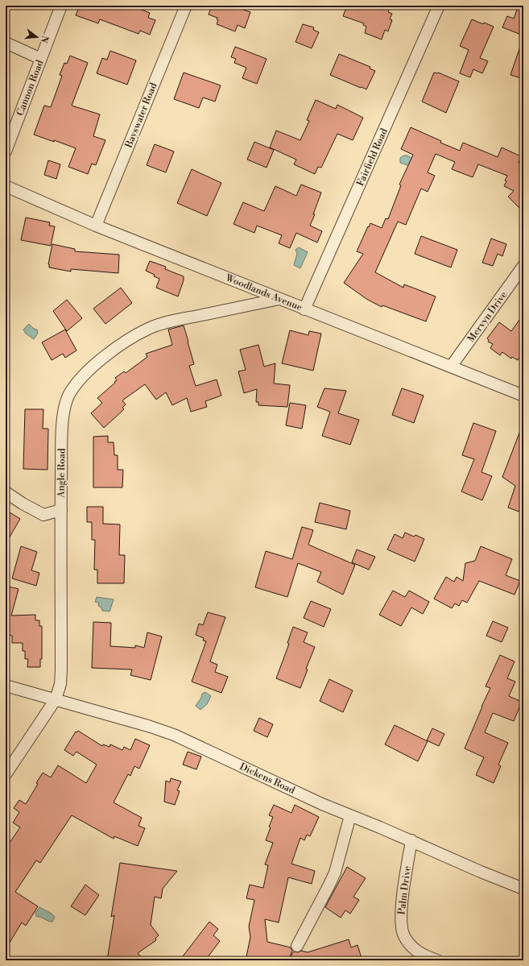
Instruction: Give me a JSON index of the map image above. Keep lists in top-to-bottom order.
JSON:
{
  "streets": {
    "street": [
      "Cannon Road",
      "Bayswater Road",
      "Fairfield Road",
      "Woodlands Avenue",
      "Mervyn Drive",
      "Angle Road",
      "Dickens Road",
      "Palm Drive"
    ]
  },
  "crossings": [
    ["Bayswater Road", "Woodlands Avenue"],
    ["Fairfield Road", "Woodlands Avenue"],
    ["Woodlands Avenue", "Mervyn Drive"],
    ["Woodlands Avenue", "Angle Road"],
    ["Angle Road", "Dickens Road"],
    ["Dickens Road", "Palm Drive"]
  ],
  "north": "right"
}
